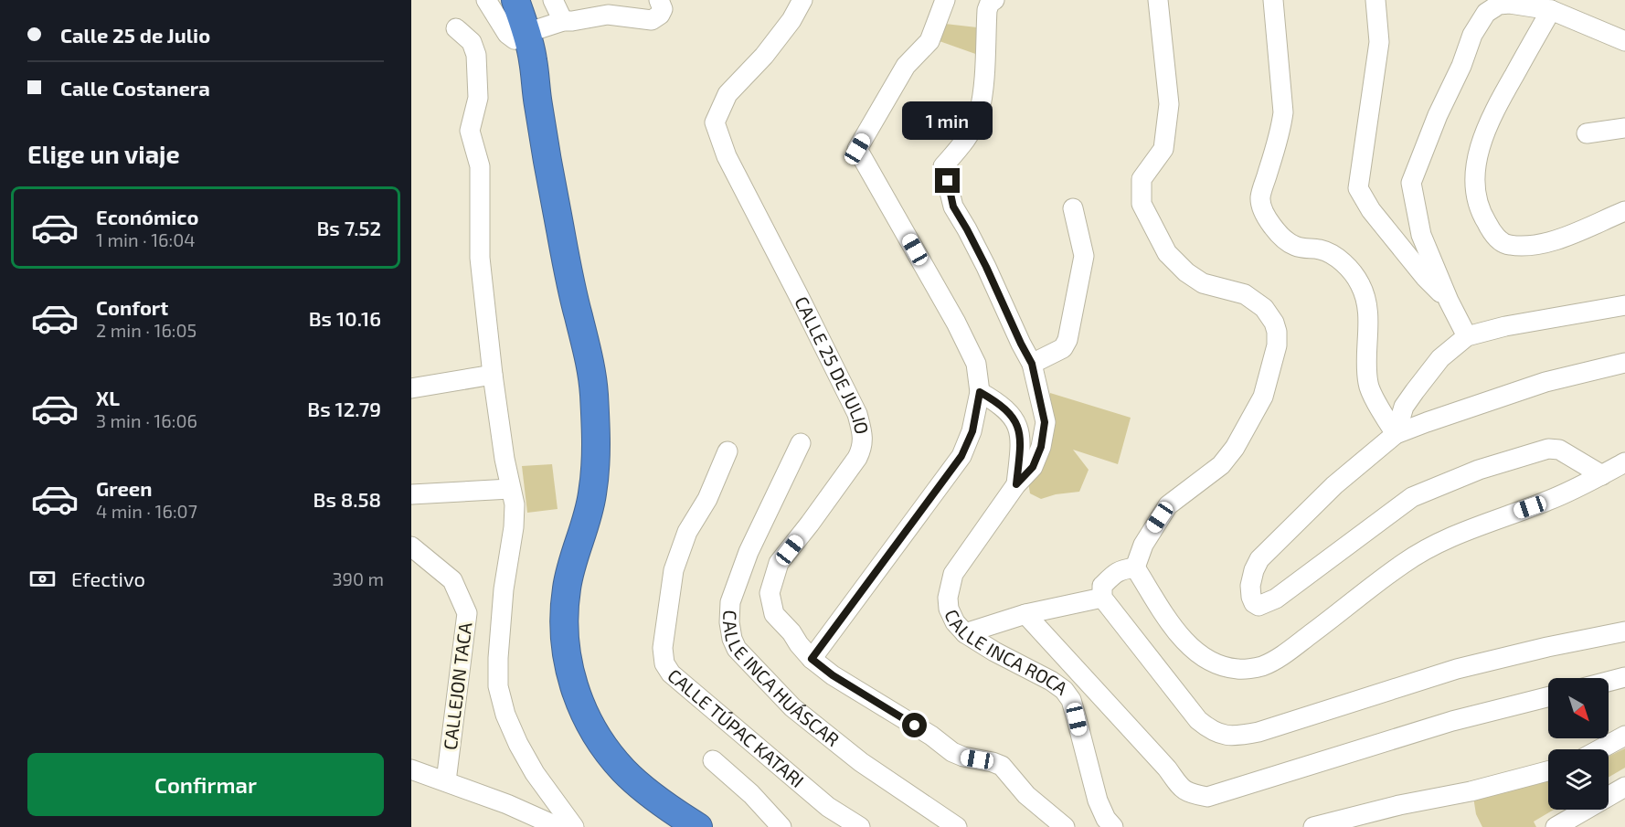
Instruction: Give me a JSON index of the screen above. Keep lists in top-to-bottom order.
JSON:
{
  "streets": {
    "street": [
      "CALLE 25 DE JULIO",
      "CALLE INCA ROCA",
      "CALLE INCA HUÁSCAR",
      "CALLEJON TACA",
      "CALLE TÚPAC KATARI"
    ]
  },
  "north": "bottom right",
  "page": {
    "banner": ["Calle 25 de Julio", "Calle Costanera"],
    "bubble": "1 min",
    "heading": "Elige un viaje",
    "list": [
      {
        "name": "Económico",
        "note": "1 min · 16:04",
        "value": "Bs 7.52"
      },
      {
        "name": "Confort",
        "note": "2 min · 16:05",
        "value": "Bs 10.16"
      },
      {
        "name": "XL",
        "note": "3 min · 16:06",
        "value": "Bs 12.79"
      },
      {
        "name": "Green",
        "note": "4 min · 16:07",
        "value": "Bs 8.58"
      }
    ],
    "pay": ["Efectivo", "390 m"],
    "buttons": "Confirmar"
  }
}
